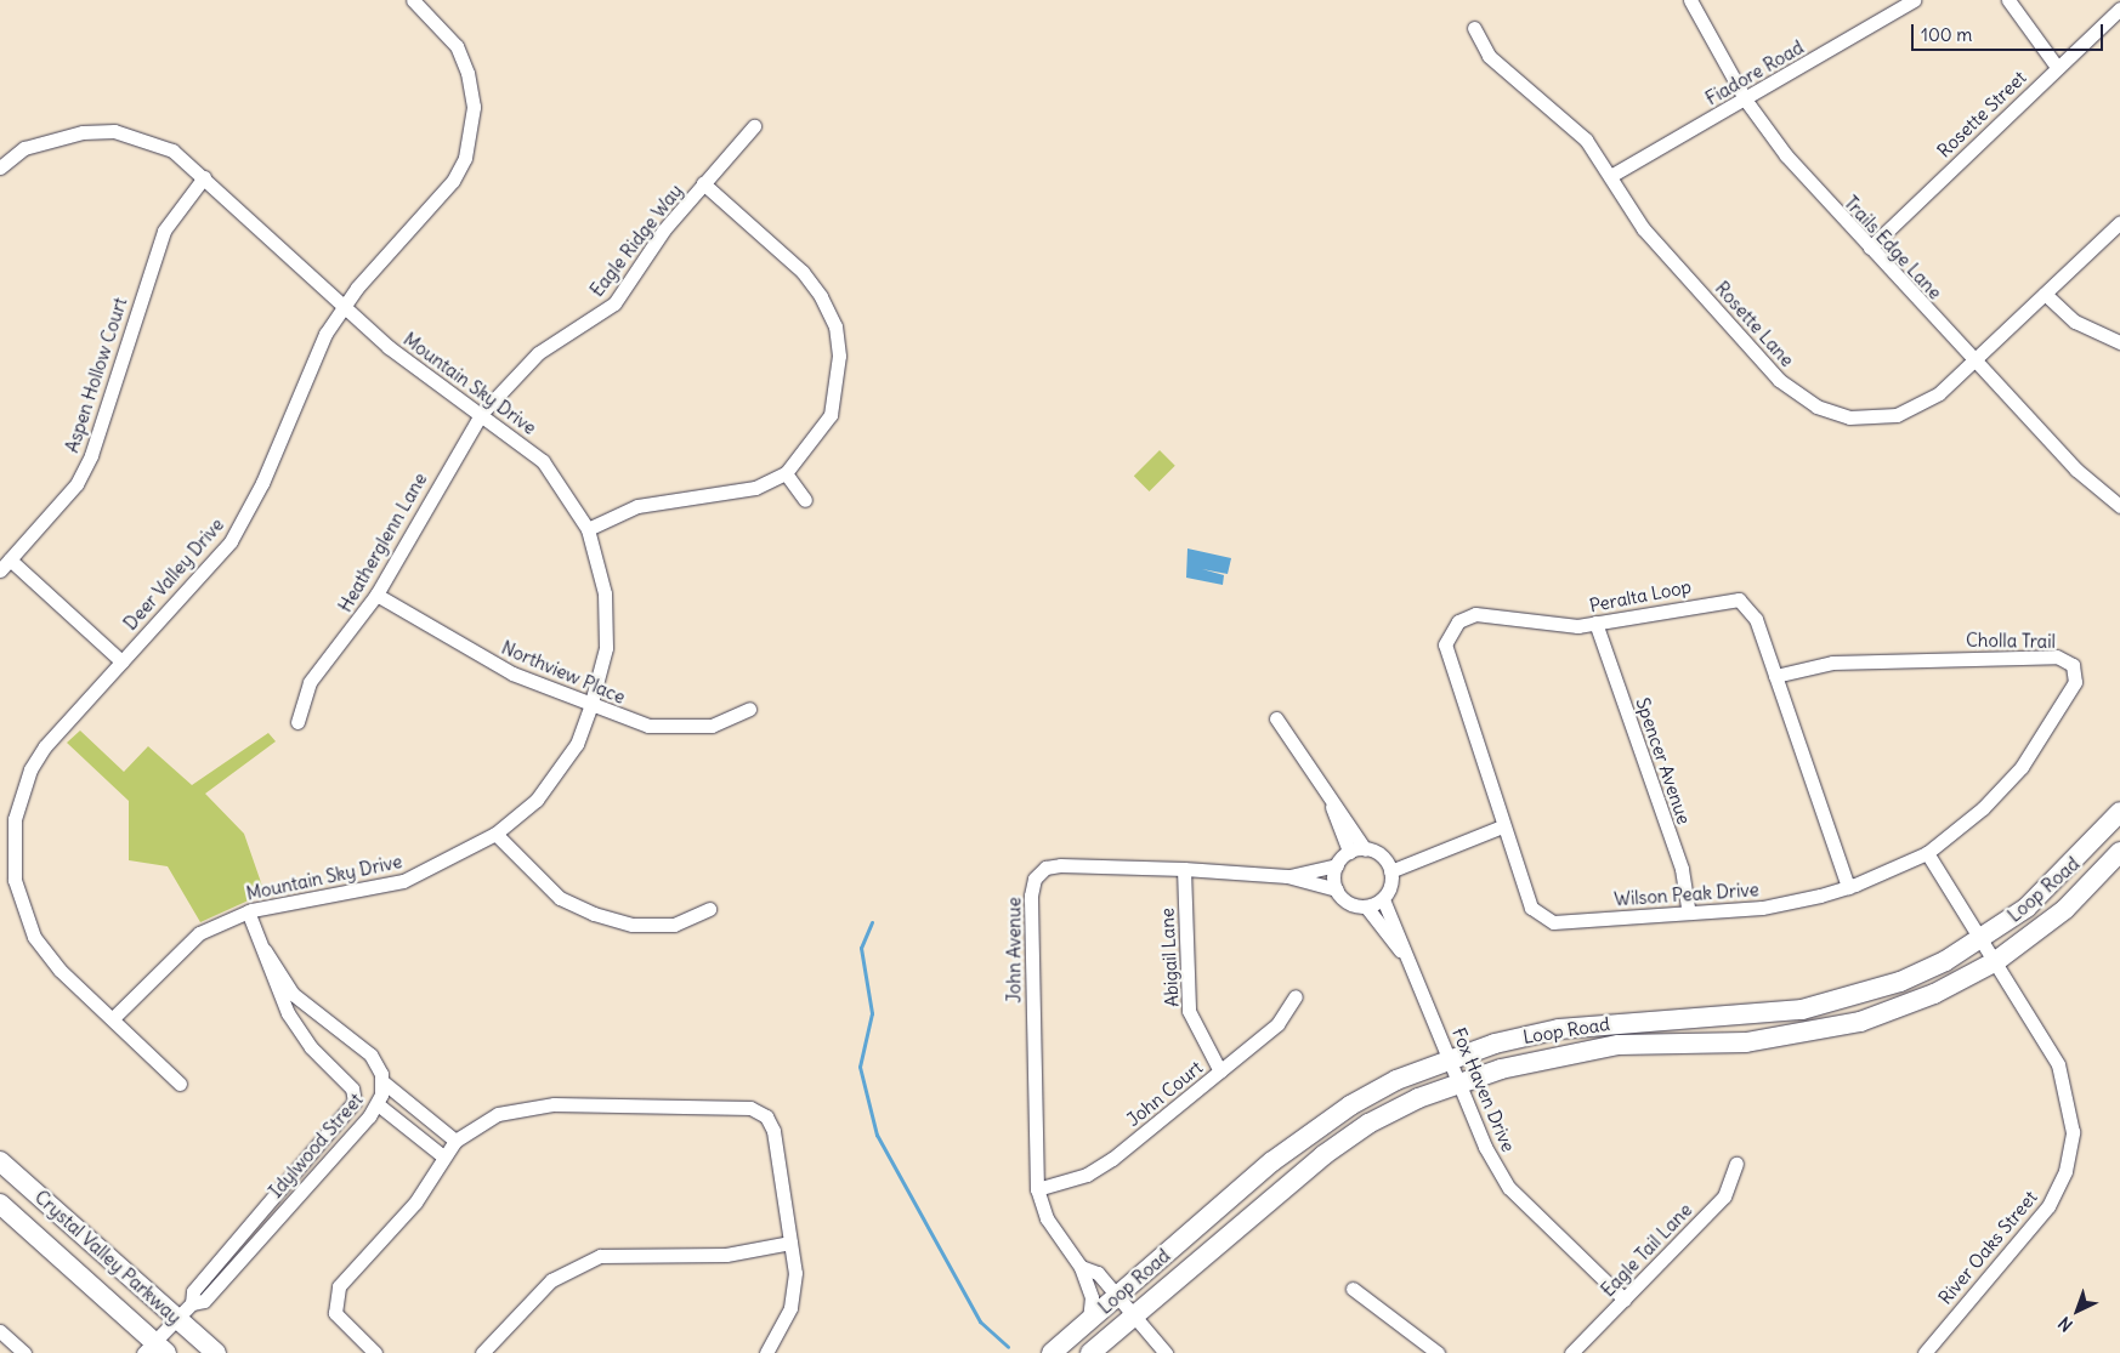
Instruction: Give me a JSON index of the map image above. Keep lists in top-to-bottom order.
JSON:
{
  "streets": {
    "street": [
      "Fiadore Road",
      "Rosette Street",
      "Eagle Ridge Way",
      "Trails Edge Lane",
      "Rosette Lane",
      "Aspen Hollow Court",
      "Mountain Sky Drive",
      "Heatherglenn Lane",
      "Deer Valley Drive",
      "Peralta Loop",
      "Cholla Trail",
      "Northview Place",
      "Spencer Avenue",
      "Loop Road",
      "Wilson Peak Drive",
      "John Avenue",
      "Abigail Lane",
      "Fox Haven Drive",
      "John Court",
      "Idylwood Street",
      "River Oaks Street",
      "Eagle Tail Lane",
      "Crystal Valley Parkway"
    ]
  },
  "crossings": [
    ["Fiadore Road", "Trails Edge Lane"],
    ["Fiadore Road", "Rosette Lane"],
    ["Rosette Street", "Trails Edge Lane"],
    ["Eagle Ridge Way", "Mountain Sky Drive"],
    ["Eagle Ridge Way", "Heatherglenn Lane"],
    ["Trails Edge Lane", "Rosette Lane"],
    ["Aspen Hollow Court", "Mountain Sky Drive"],
    ["Mountain Sky Drive", "Heatherglenn Lane"],
    ["Mountain Sky Drive", "Deer Valley Drive"],
    ["Mountain Sky Drive", "Northview Place"],
    ["Mountain Sky Drive", "Idylwood Street"],
    ["Heatherglenn Lane", "Northview Place"],
    ["Peralta Loop", "Cholla Trail"],
    ["Peralta Loop", "Spencer Avenue"],
    ["Peralta Loop", "Wilson Peak Drive"],
    ["Cholla Trail", "Wilson Peak Drive"],
    ["Cholla Trail", "River Oaks Street"],
    ["Spencer Avenue", "Wilson Peak Drive"],
    ["Loop Road", "John Avenue"],
    ["Loop Road", "Fox Haven Drive"],
    ["Loop Road", "River Oaks Street"],
    ["Wilson Peak Drive", "River Oaks Street"],
    ["John Avenue", "Abigail Lane"],
    ["John Avenue", "Fox Haven Drive"],
    ["John Avenue", "John Court"],
    ["Abigail Lane", "John Court"],
    ["Fox Haven Drive", "Eagle Tail Lane"],
    ["Idylwood Street", "Crystal Valley Parkway"]
  ],
  "scale_bar": "100 m",
  "north": "bottom left"
}
